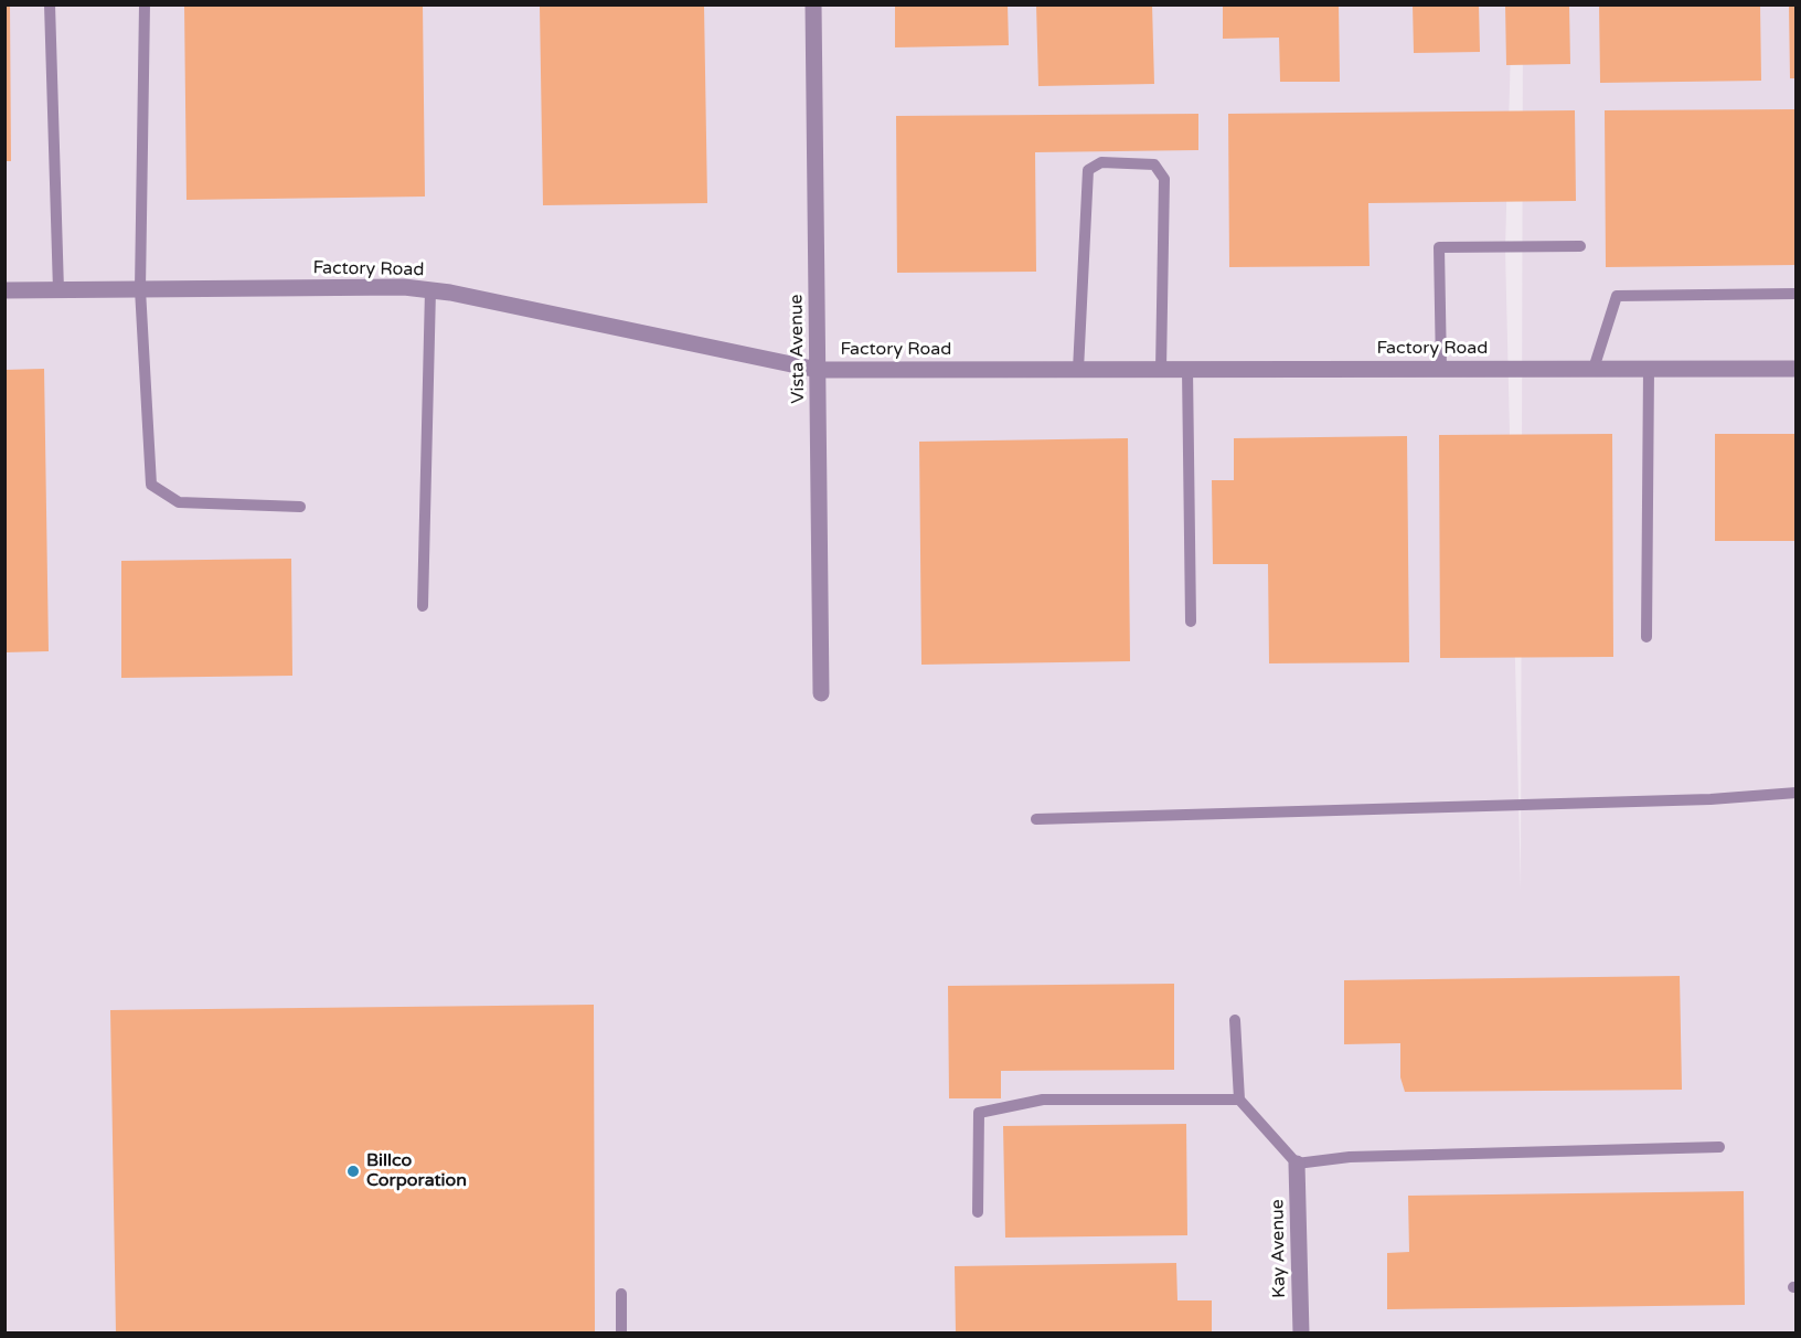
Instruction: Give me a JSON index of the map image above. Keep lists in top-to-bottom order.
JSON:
{
  "streets": {
    "street": ["Factory Road", "Vista Avenue", "Kay Avenue"]
  },
  "crossings": [
    ["Factory Road", "Vista Avenue"]
  ],
  "places": ["Billco Corporation"]
}
